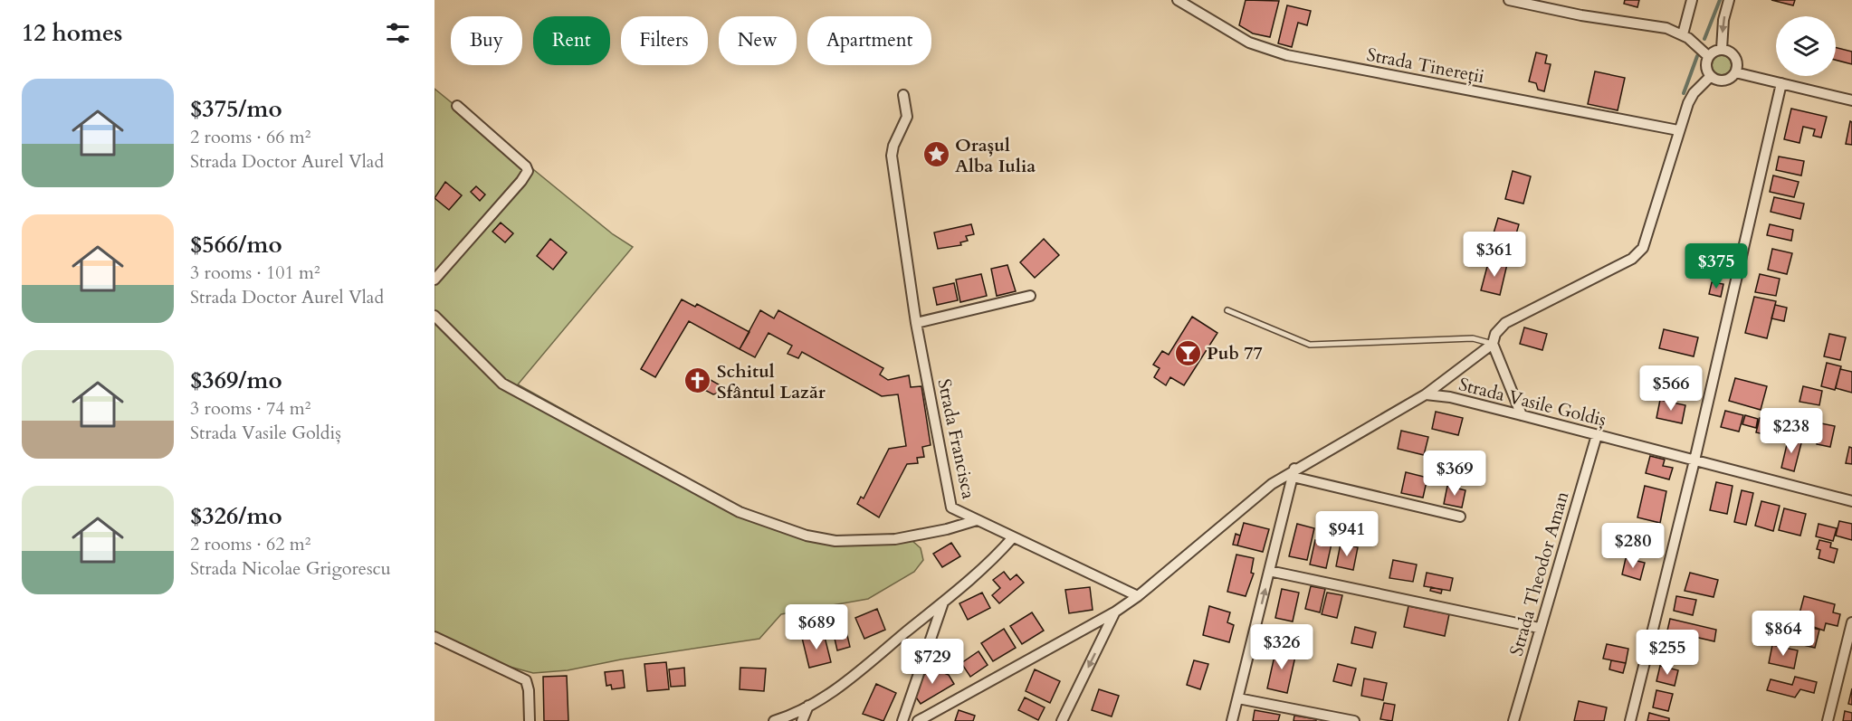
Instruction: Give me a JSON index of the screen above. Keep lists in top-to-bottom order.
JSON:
{
  "streets": {
    "street": [
      "Strada Tinereții",
      "Strada Vasile Goldiș",
      "Strada Francisca",
      "Strada Theodor Aman"
    ]
  },
  "crossings": [
    ["Strada Vasile Goldiș", "Strada Theodor Aman"]
  ],
  "places": {
    "place": ["Orașul Alba Iulia"],
    "bar": ["Pub 77"],
    "church": ["Schitul Sfântul Lazăr"]
  },
  "page": {
    "heading": "12 homes",
    "chip": [
      "Buy",
      "Rent",
      "Filters",
      "New",
      "Apartment"
    ],
    "list": [
      {
        "name": "$375/mo",
        "note": "2 rooms · 66 m² · Strada Doctor Aurel Vlad"
      },
      {
        "name": "$566/mo",
        "note": "3 rooms · 101 m² · Strada Doctor Aurel Vlad"
      },
      {
        "name": "$369/mo",
        "note": "3 rooms · 74 m² · Strada Vasile Goldiș"
      },
      {
        "name": "$326/mo",
        "note": "2 rooms · 62 m² · Strada Nicolae Grigorescu"
      }
    ],
    "price": [
      "$361",
      "$375",
      "$566",
      "$238",
      "$369",
      "$941",
      "$280",
      "$689",
      "$864",
      "$326",
      "$255",
      "$729"
    ]
  }
}
